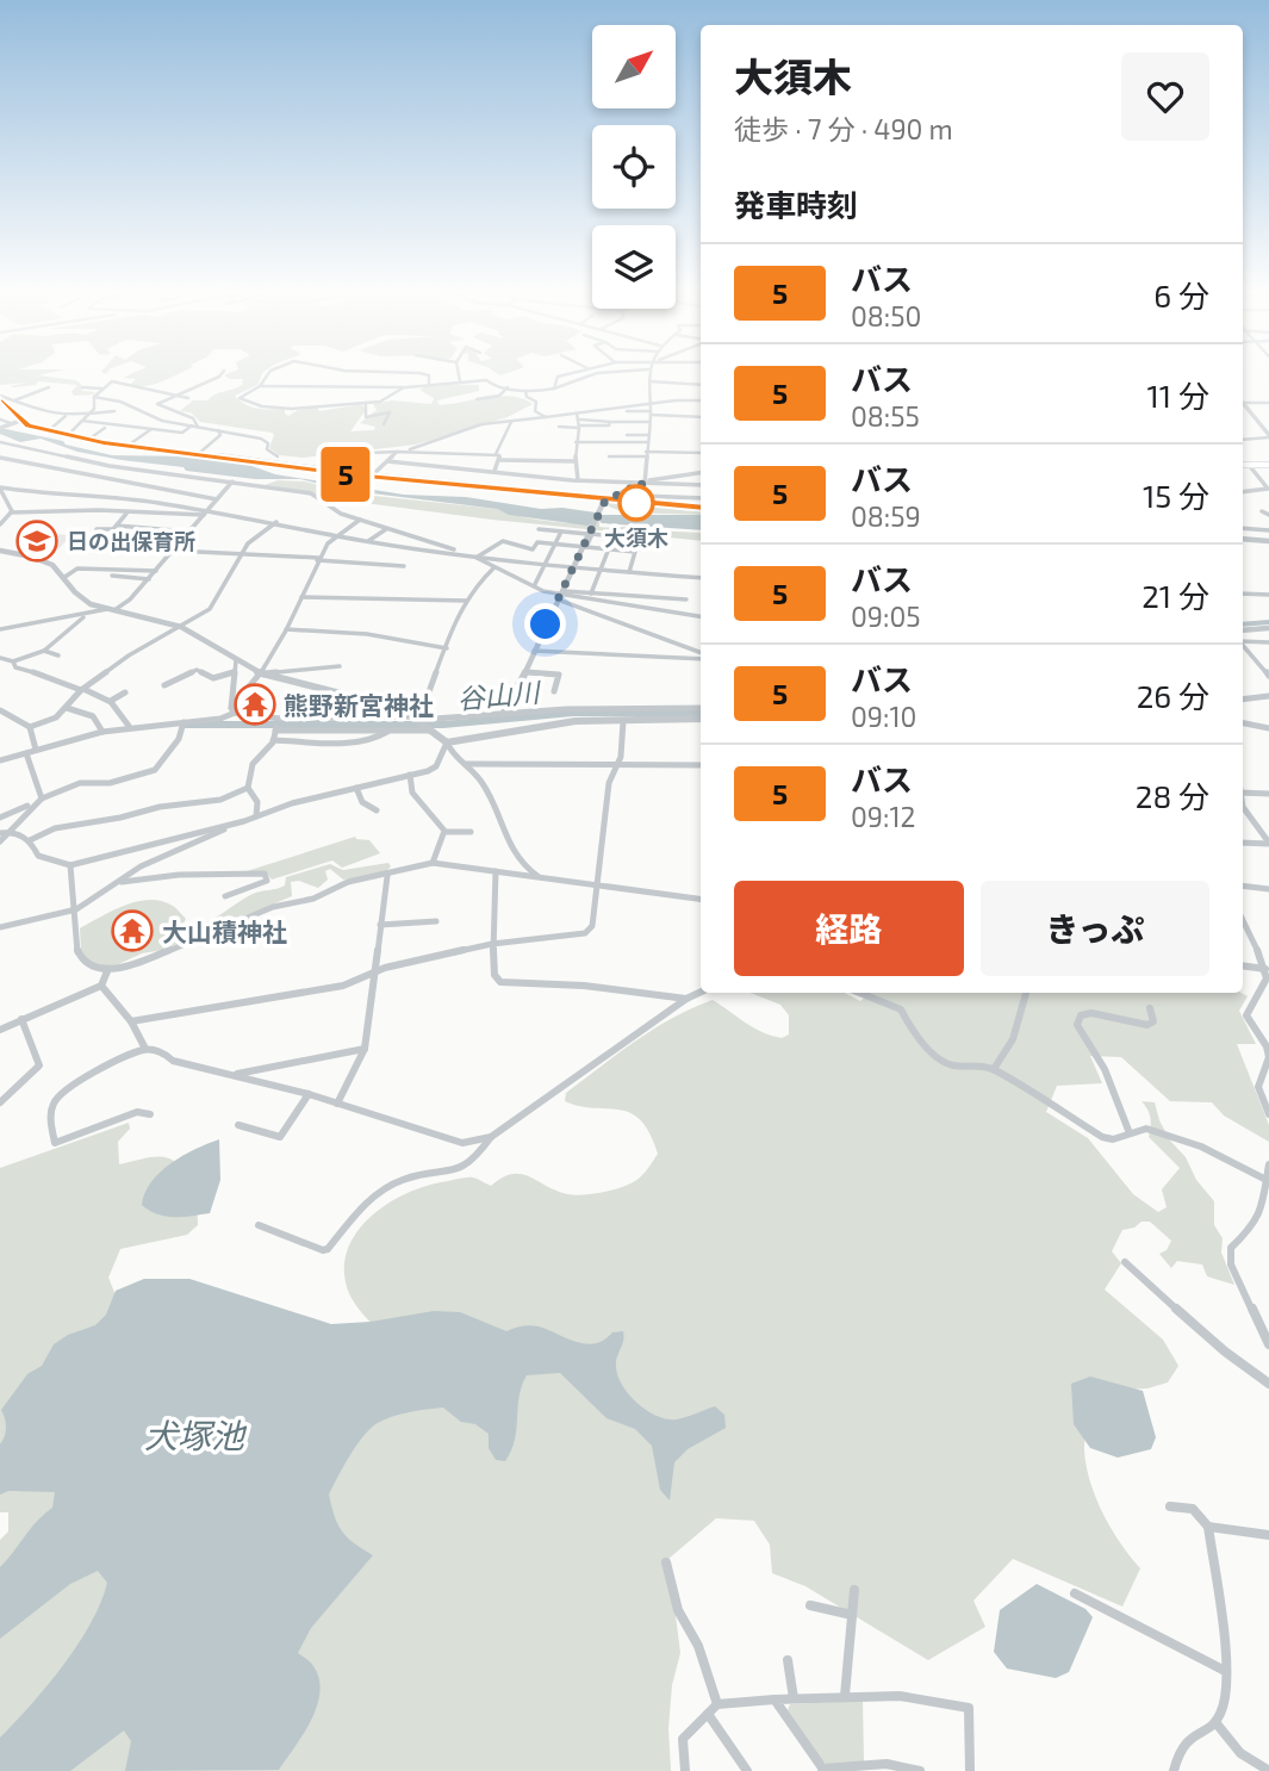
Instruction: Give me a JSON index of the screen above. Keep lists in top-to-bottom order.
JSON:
{
  "water": ["谷山川", "犬塚池"],
  "places": {
    "other": ["大須木"],
    "school or university": ["日の出保育所"],
    "temple": ["熊野新宮神社", "大山積神社"]
  },
  "lines": ["bus line 5"],
  "north": "top right",
  "page": {
    "on_map": "5",
    "heading": [
      ["大須木", "徒歩 · 7 分 · 490 m"],
      "発車時刻"
    ],
    "list": [
      {
        "mark": "5",
        "name": "バス",
        "note": "08:50",
        "value": "6 分"
      },
      {
        "mark": "5",
        "name": "バス",
        "note": "08:55",
        "value": "11 分"
      },
      {
        "mark": "5",
        "name": "バス",
        "note": "08:59",
        "value": "15 分"
      },
      {
        "mark": "5",
        "name": "バス",
        "note": "09:05",
        "value": "21 分"
      },
      {
        "mark": "5",
        "name": "バス",
        "note": "09:10",
        "value": "26 分"
      },
      {
        "mark": "5",
        "name": "バス",
        "note": "09:12",
        "value": "28 分"
      }
    ],
    "buttons": ["経路", "きっぷ"]
  }
}
